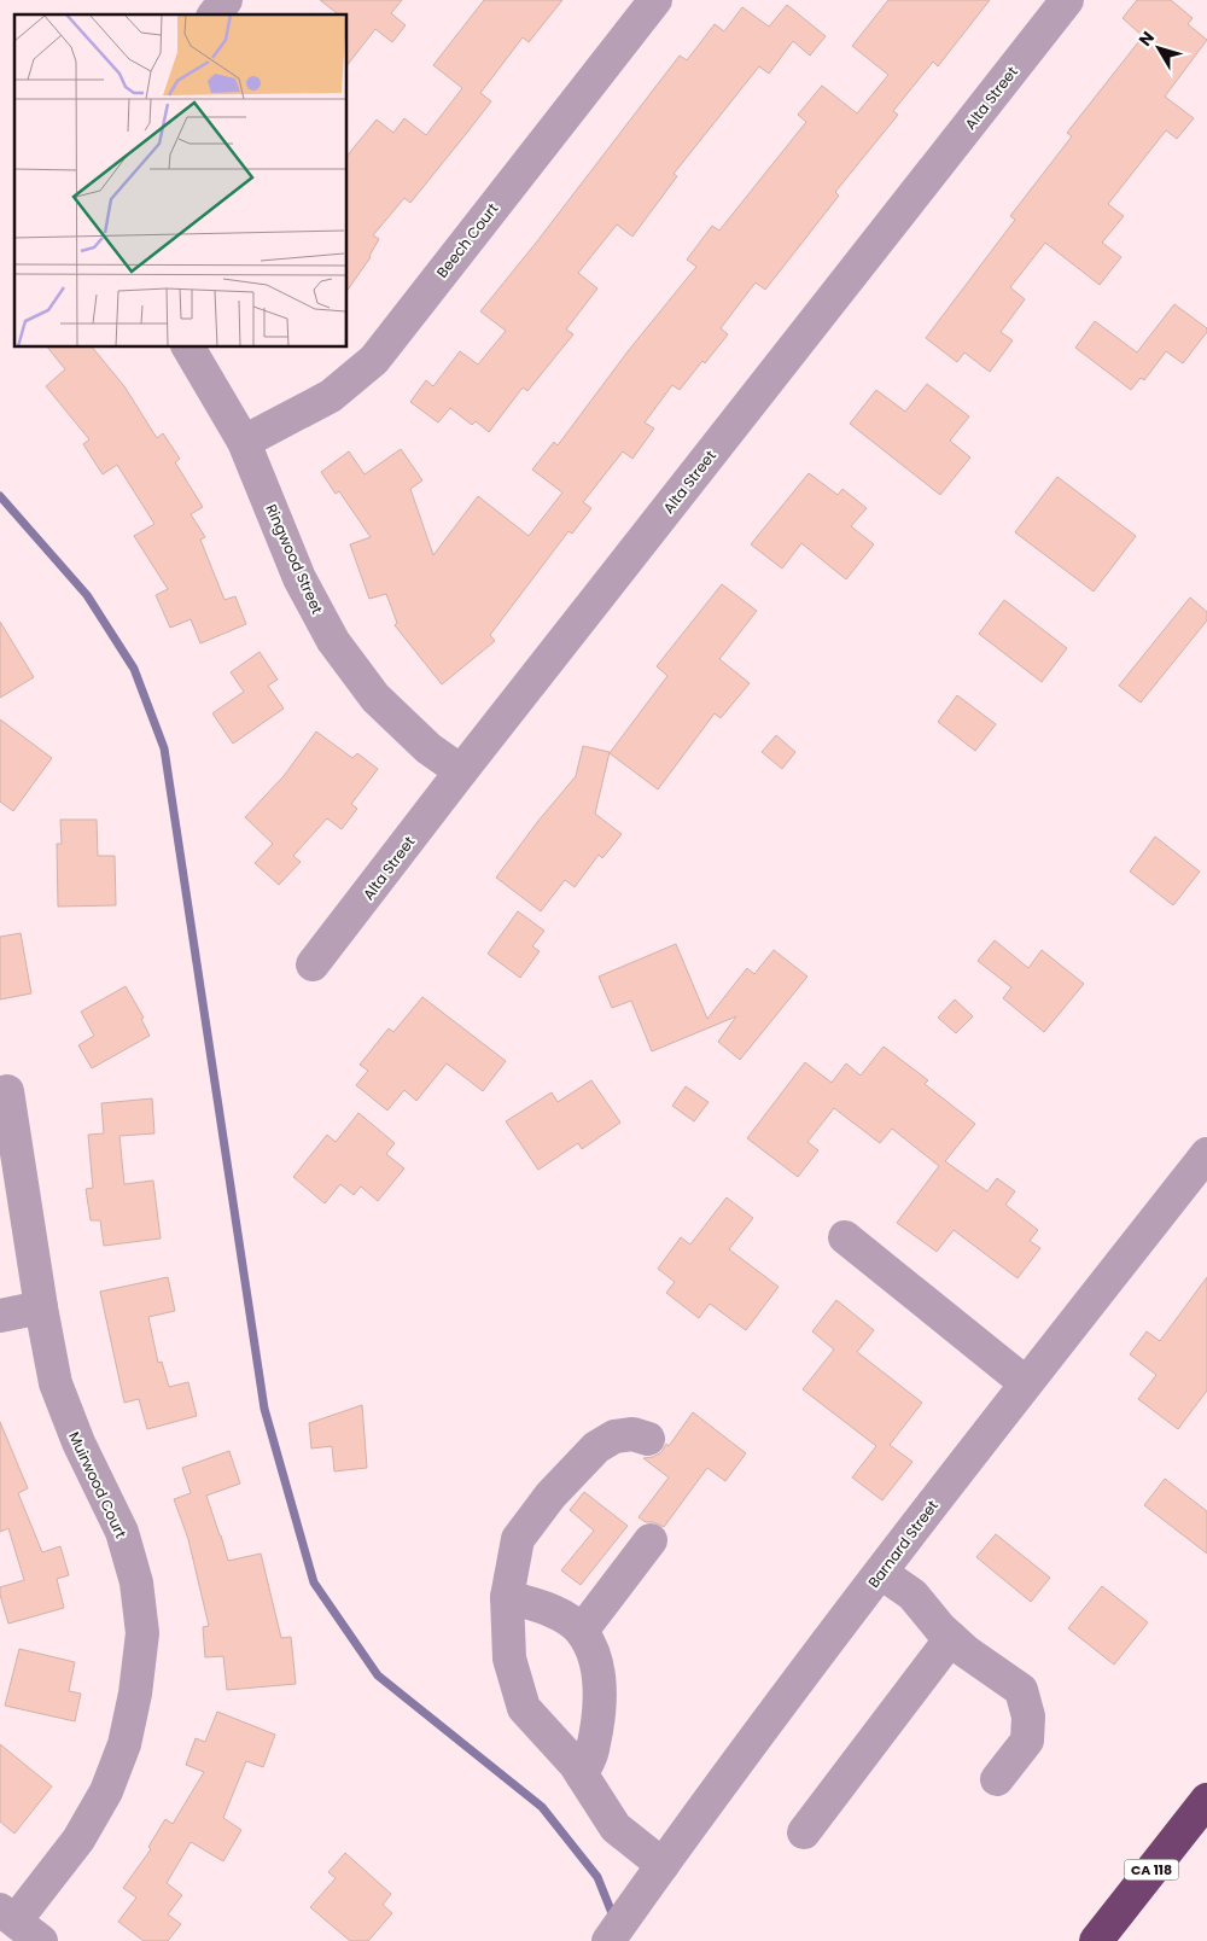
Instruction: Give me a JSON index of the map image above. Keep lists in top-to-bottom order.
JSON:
{
  "streets": {
    "highway": ["CA 118"],
    "street": [
      "Alta Street",
      "Beech Court",
      "Ringwood Street",
      "Muirwood Court",
      "Barnard Street"
    ]
  },
  "crossings": [
    ["Alta Street", "Ringwood Street"],
    ["Beech Court", "Ringwood Street"]
  ],
  "north": "top left"
}
